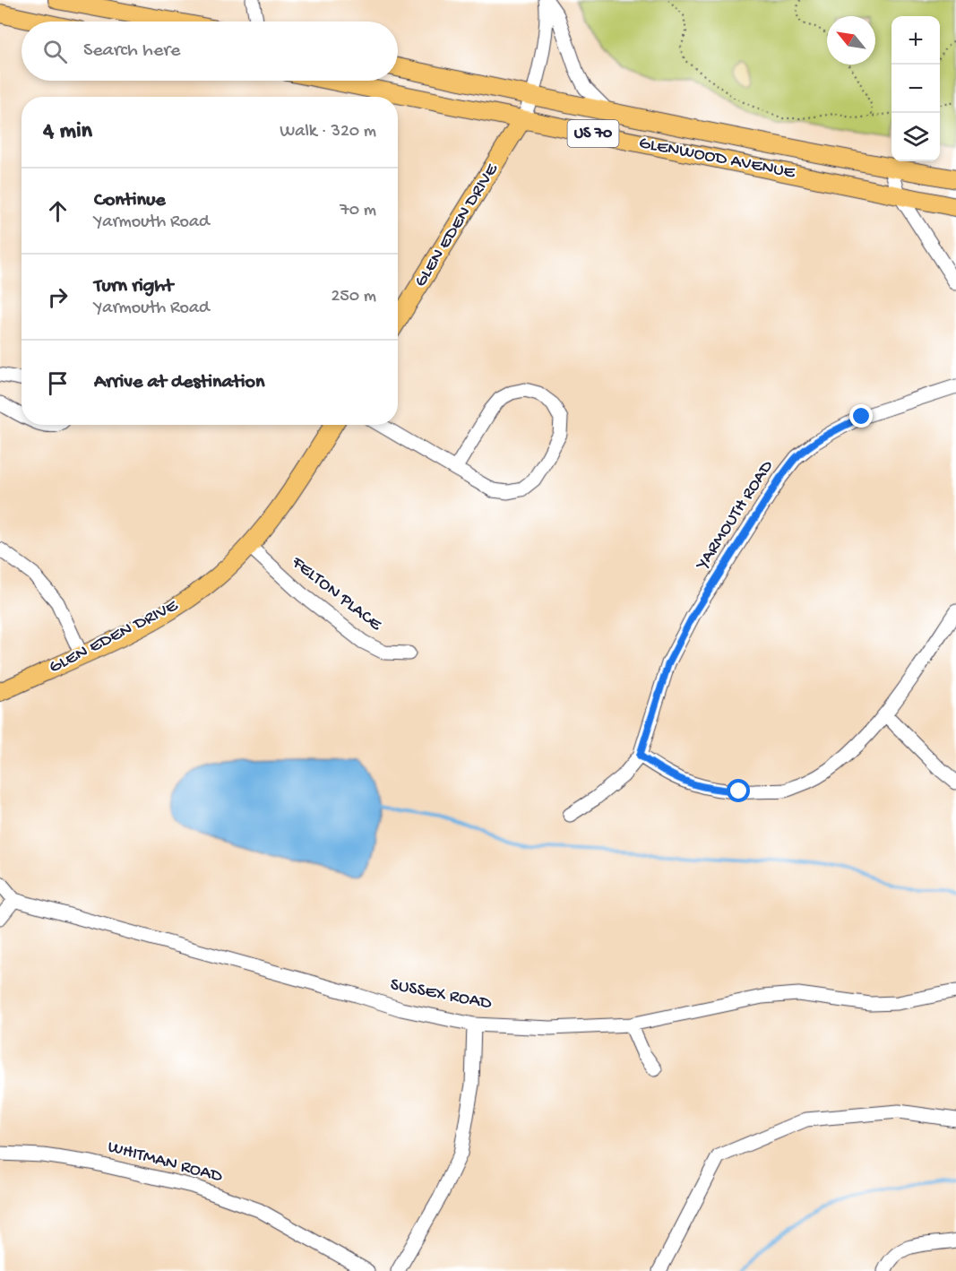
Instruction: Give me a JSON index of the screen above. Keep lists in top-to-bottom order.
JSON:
{
  "streets": {
    "main road": ["US 70", "GLENWOOD AVENUE", "GLEN EDEN DRIVE"],
    "street": [
      "YARMOUTH ROAD",
      "FELTON PLACE",
      "SUSSEX ROAD",
      "WHITMAN ROAD"
    ]
  },
  "crossings": [
    ["GLENWOOD AVENUE", "GLEN EDEN DRIVE"],
    ["GLEN EDEN DRIVE", "FELTON PLACE"]
  ],
  "north": "top left",
  "page": {
    "map_buttons": ["+", "−"],
    "search": "Search here",
    "heading": ["4 min", "Walk · 320 m"],
    "list": [
      ["Continue", "Yarmouth Road", "70 m"],
      ["Turn right", "Yarmouth Road", "250 m"],
      "Arrive at destination"
    ]
  }
}
